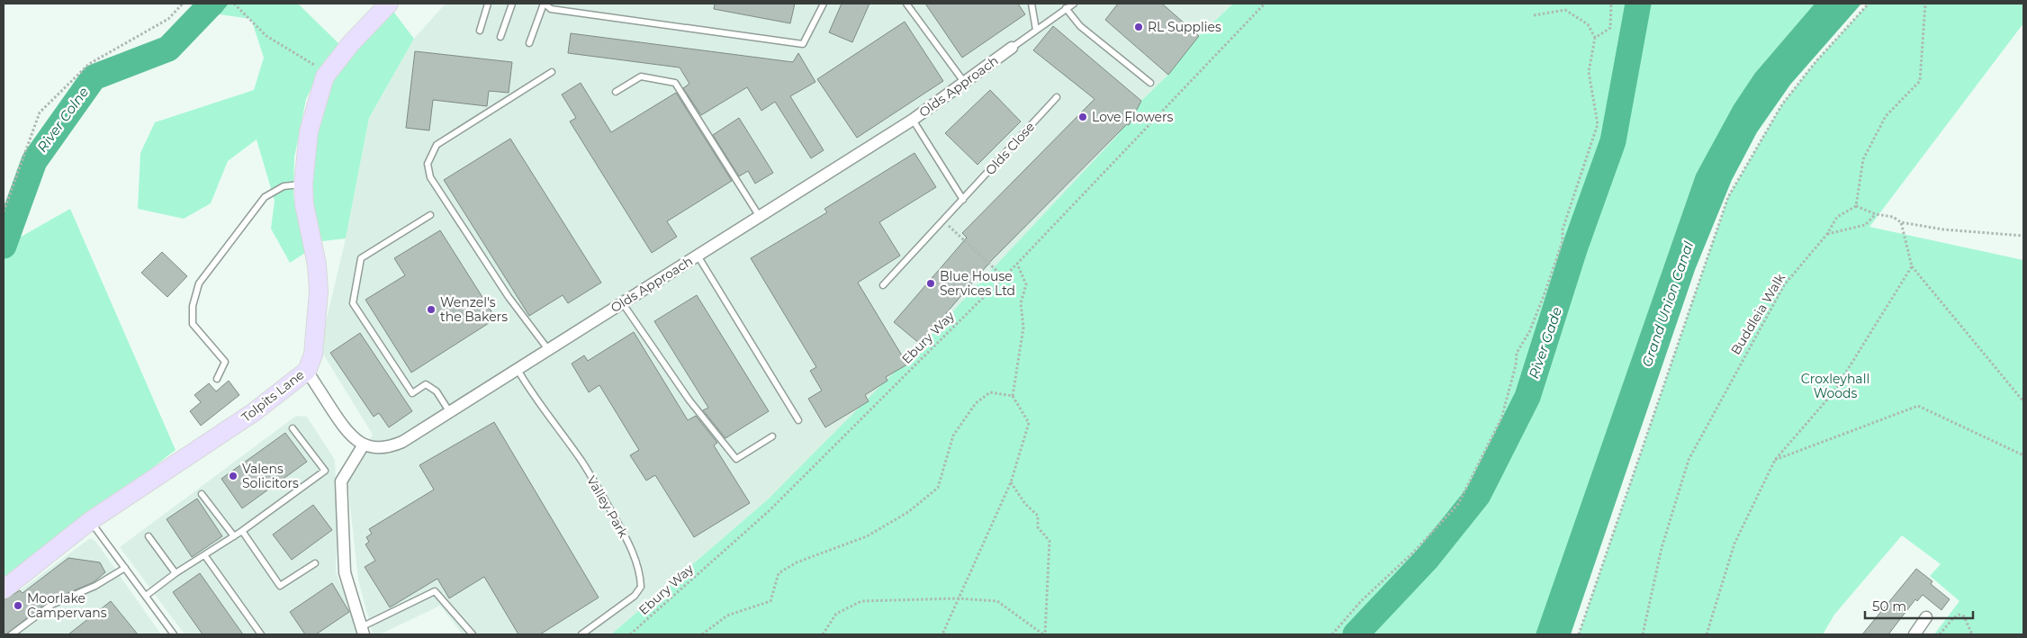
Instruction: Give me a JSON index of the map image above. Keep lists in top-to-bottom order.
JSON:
{
  "streets": {
    "main road": ["Tolpits Lane"],
    "street": ["Olds Approach"],
    "lane": ["Olds Close", "Valley Park"],
    "path": ["Buddleia Walk", "Ebury Way"]
  },
  "crossings": [
    ["Olds Approach", "Valley Park"]
  ],
  "water": ["River Colne", "Grand Union Canal", "River Gade"],
  "parks": ["Croxleyhall Woods"],
  "places": [
    "RL Supplies",
    "Love Flowers",
    "Blue House Services Ltd",
    "Wenzel's the Bakers",
    "Valens Solicitors",
    "Moorlake Campervans"
  ],
  "scale_bar": "50 m"
}
